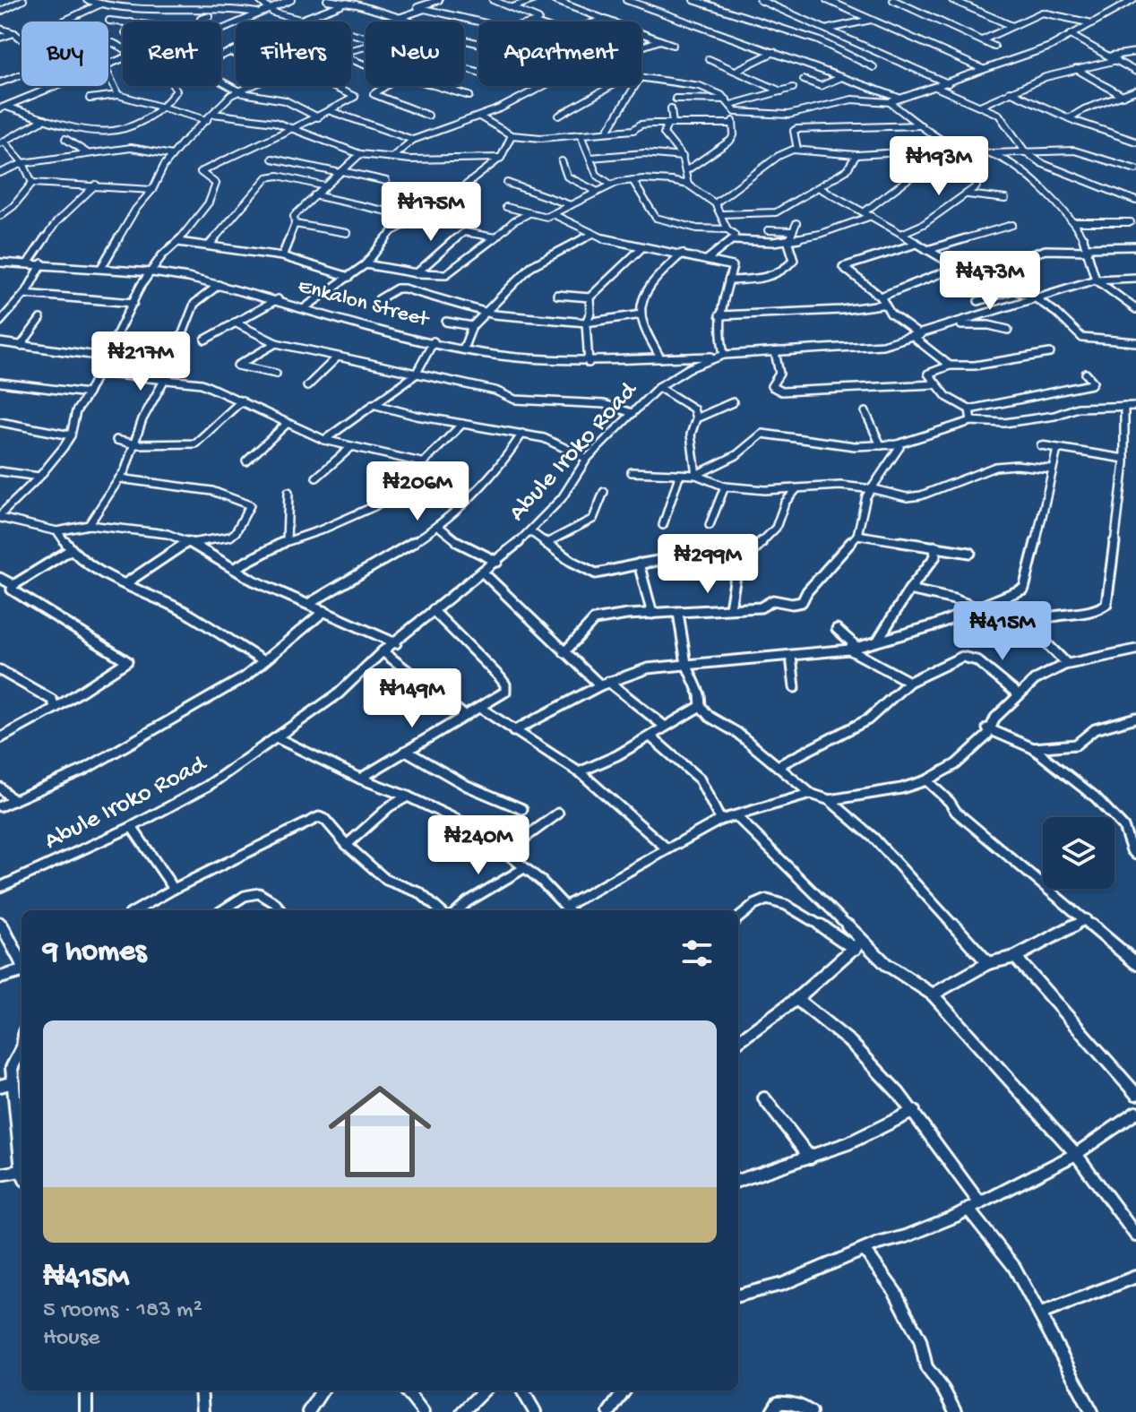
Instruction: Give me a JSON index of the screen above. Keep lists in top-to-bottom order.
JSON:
{
  "streets": {
    "street": ["Enkalon Street", "Abule Iroko Road"]
  },
  "crossings": [
    ["Enkalon Street", "Abule Iroko Road"]
  ],
  "page": {
    "chip": [
      "Buy",
      "Rent",
      "Filters",
      "New",
      "Apartment"
    ],
    "price": [
      "₦193M",
      "₦175M",
      "₦473M",
      "₦217M",
      "₦206M",
      "₦299M",
      "₦415M",
      "₦149M",
      "₦240M"
    ],
    "heading": "9 homes",
    "list": [
      {
        "name": "₦415M",
        "note": "5 rooms · 183 m² · House"
      }
    ]
  }
}
